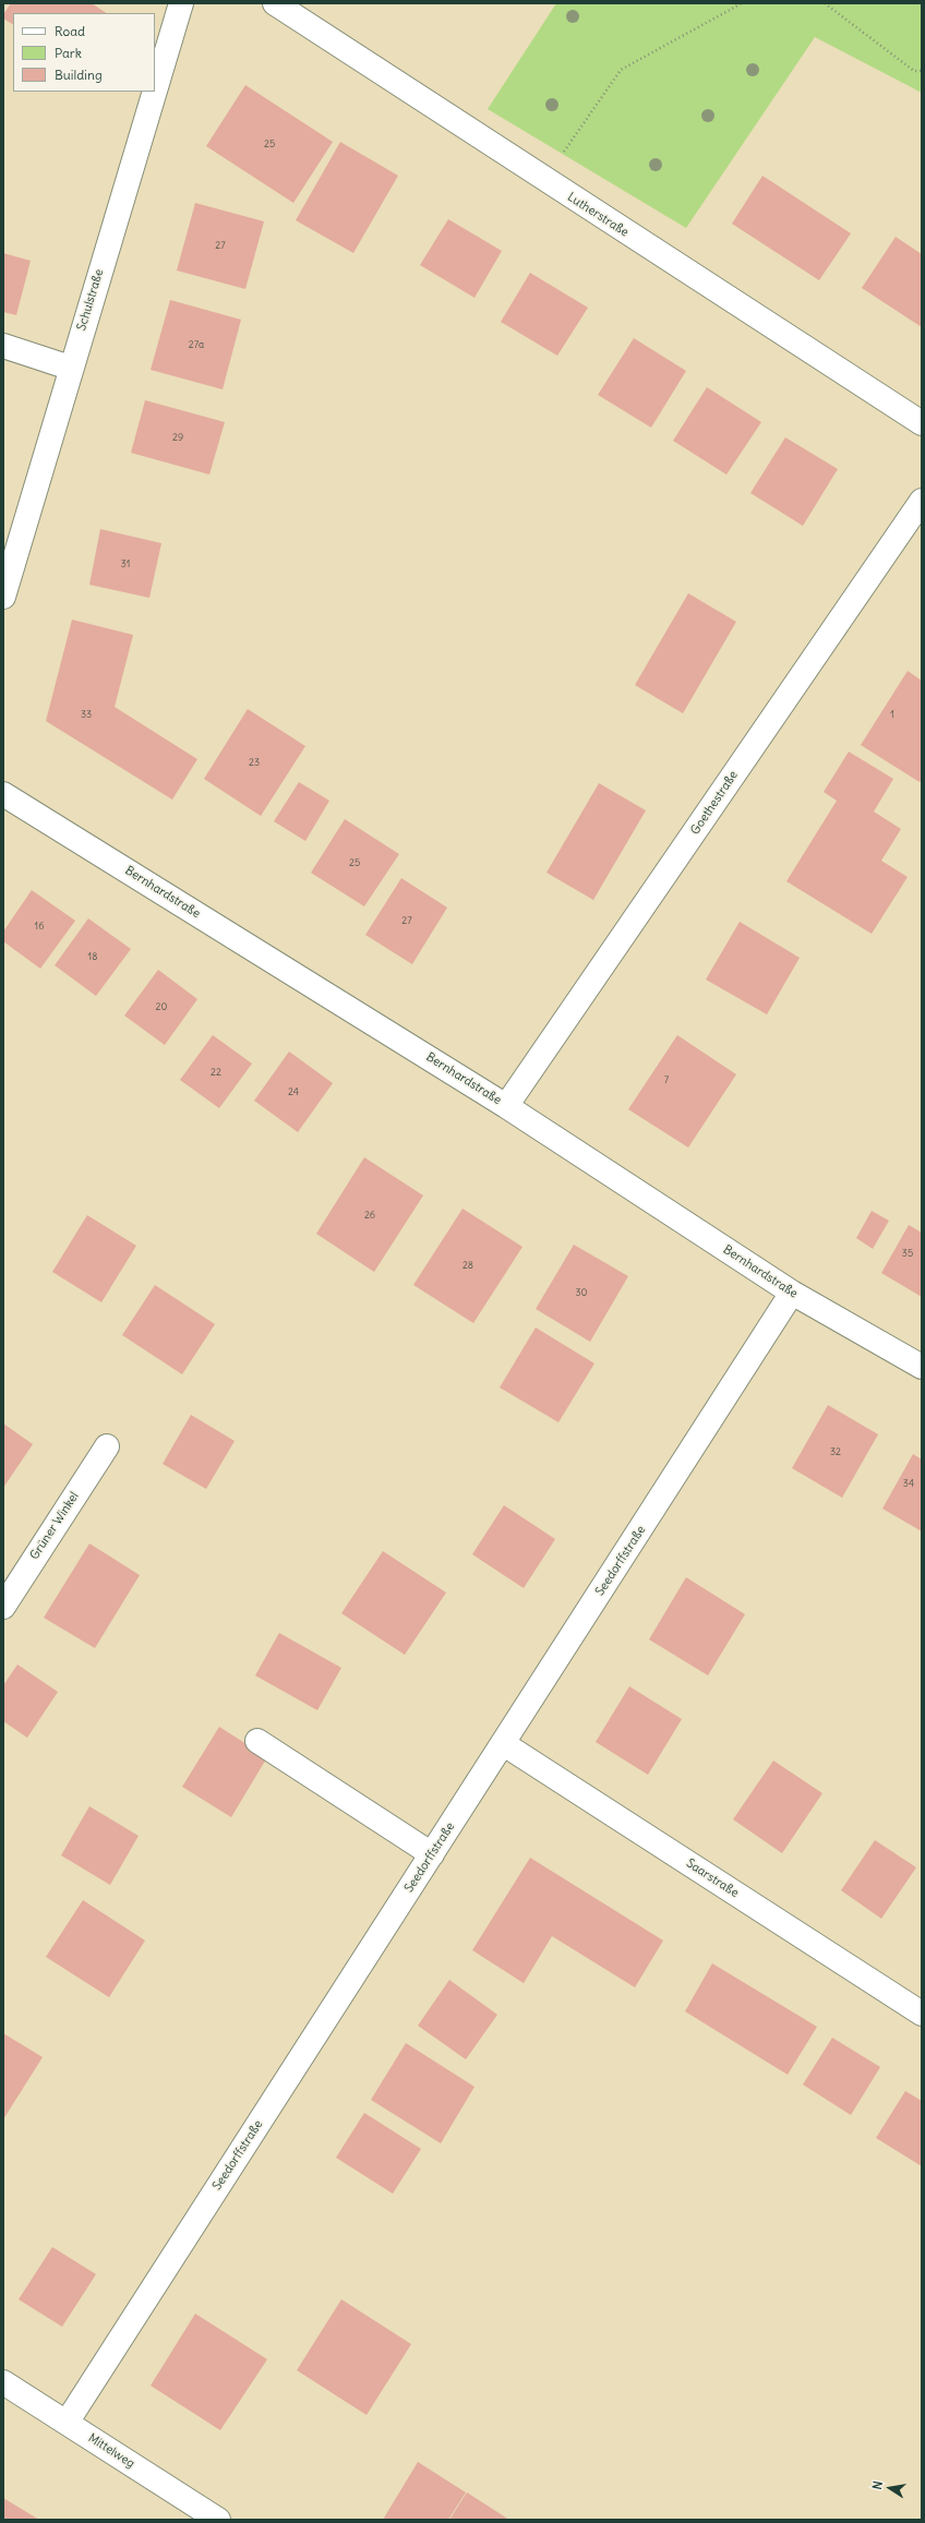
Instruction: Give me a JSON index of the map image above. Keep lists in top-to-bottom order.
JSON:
{
  "streets": {
    "street": [
      "Lutherstraße",
      "Schulstraße",
      "Goethestraße",
      "Bernhardstraße",
      "Grüner Winkel",
      "Seedorffstraße",
      "Saarstraße",
      "Mittelweg"
    ]
  },
  "crossings": [
    ["Goethestraße", "Bernhardstraße"],
    ["Bernhardstraße", "Seedorffstraße"],
    ["Seedorffstraße", "Saarstraße"],
    ["Seedorffstraße", "Mittelweg"]
  ],
  "house_numbers": [
    "25",
    "27",
    "27a",
    "29",
    "31",
    "33",
    "1",
    "23",
    "25",
    "27",
    "16",
    "18",
    "20",
    "22",
    "7",
    "24",
    "26",
    "35",
    "28",
    "30",
    "32",
    "34"
  ],
  "legend": ["Road", "Park", "Building"],
  "north": "left"
}
